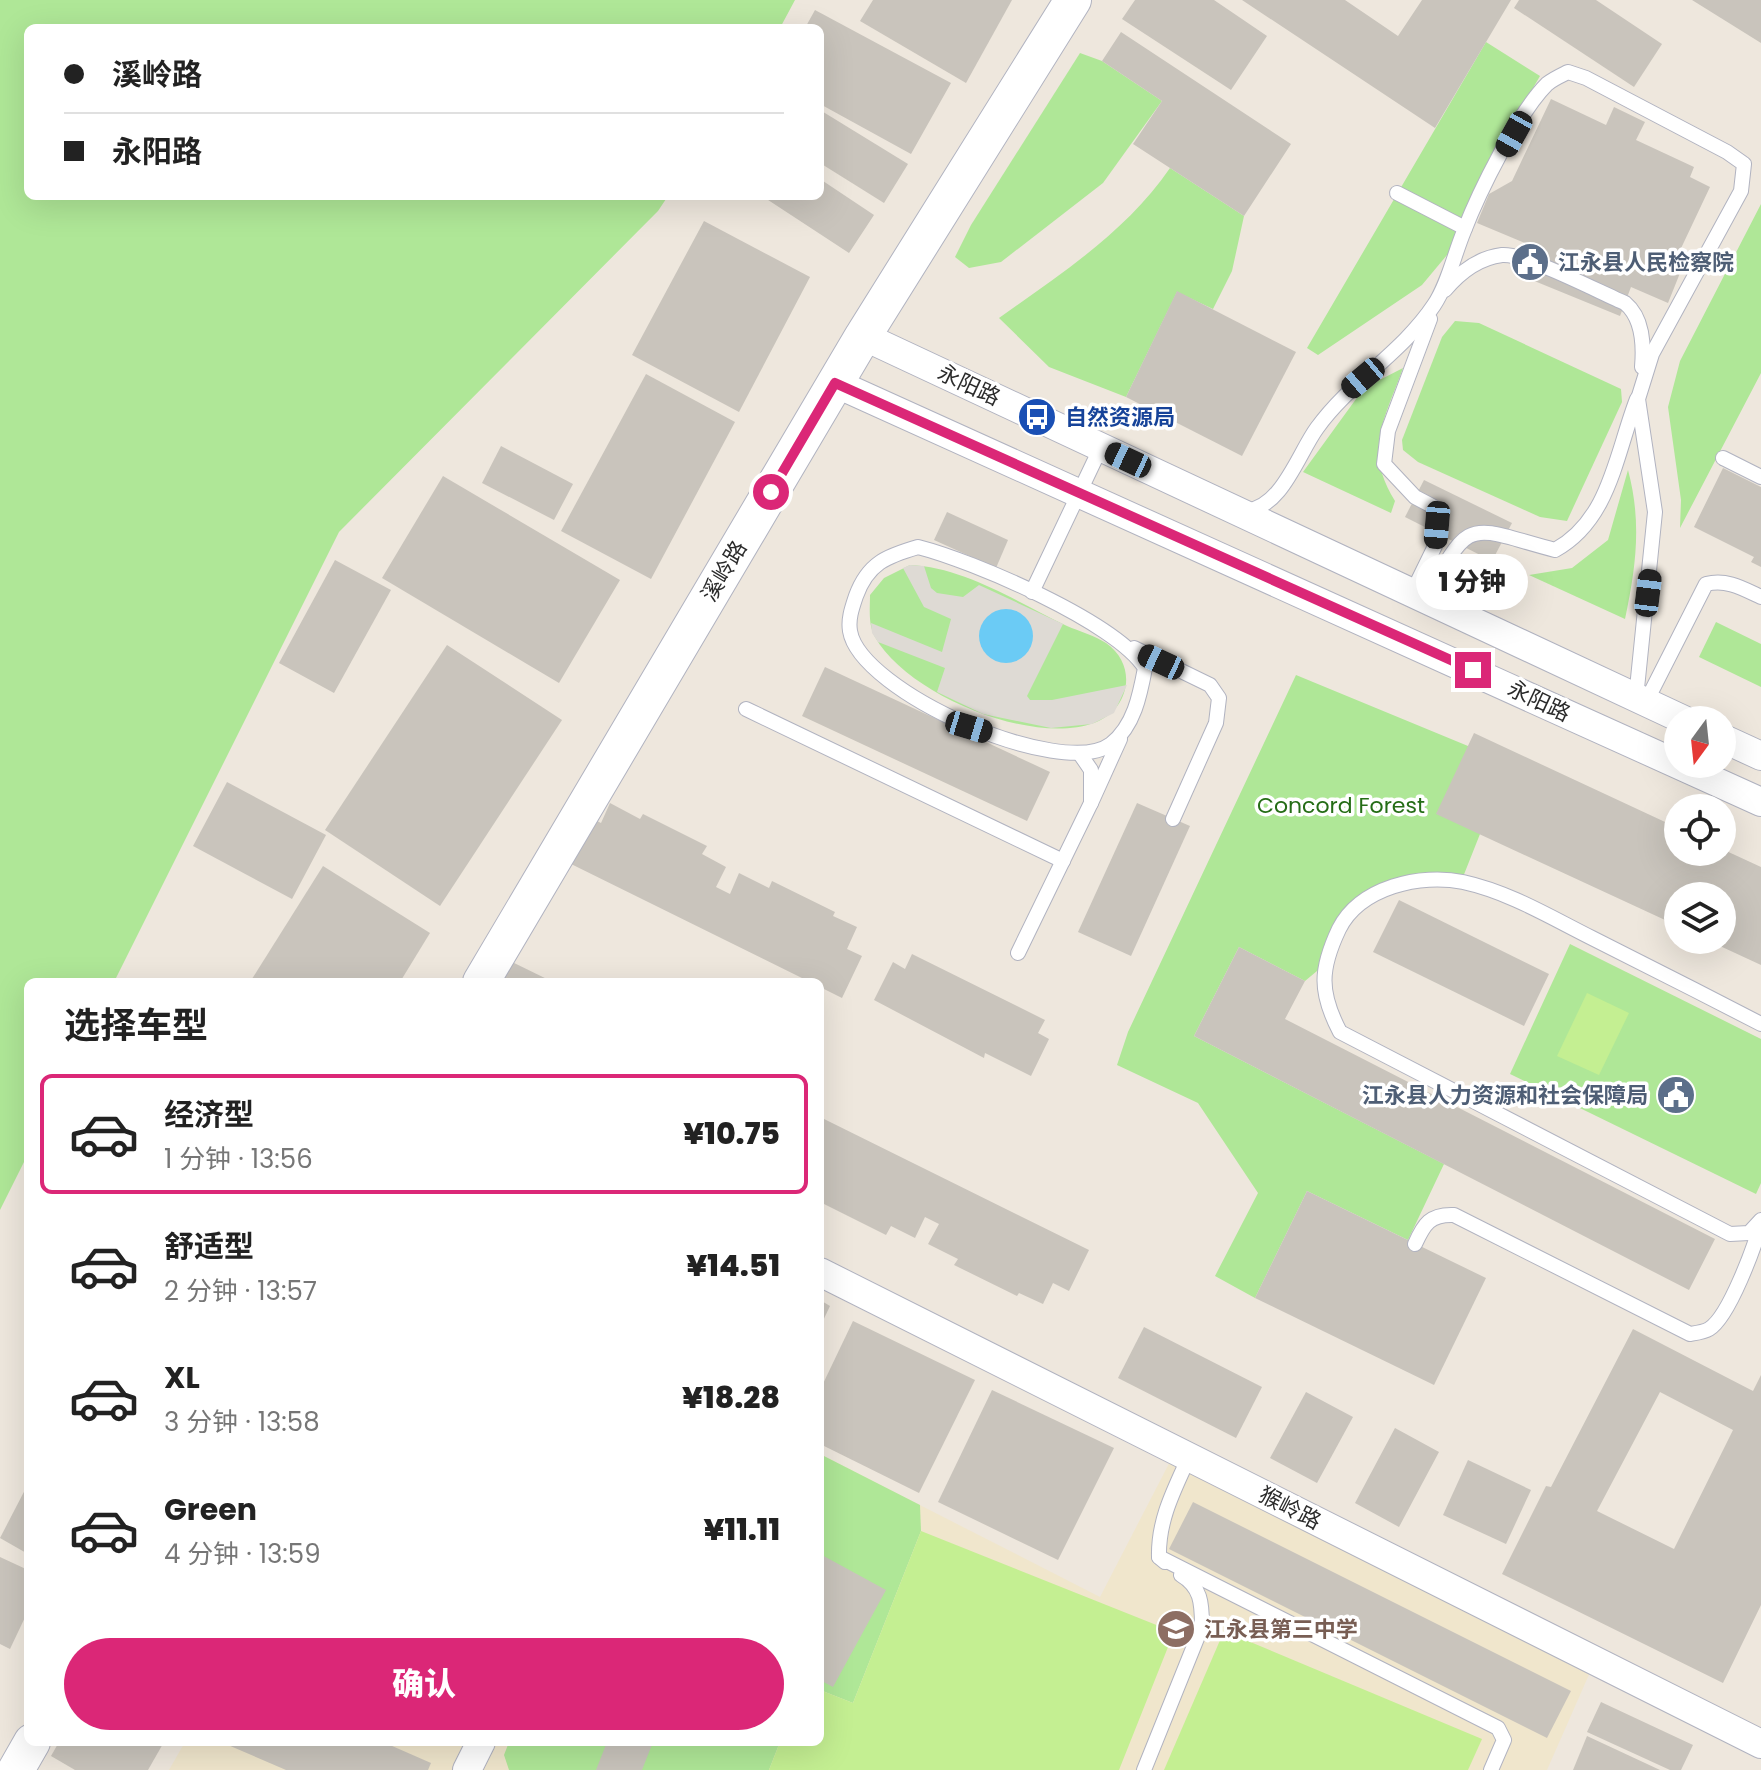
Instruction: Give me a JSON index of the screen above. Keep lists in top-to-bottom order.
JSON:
{
  "streets": {
    "street": ["永阳路", "溪岭路", "猴岭路"]
  },
  "crossings": [
    ["永阳路", "溪岭路"]
  ],
  "parks": ["Concord Forest"],
  "places": {
    "public building": ["江永县人民检察院", "江永县人力资源和社会保障局"],
    "bus stop": ["自然资源局"],
    "school or university": ["江永县第三中学"]
  },
  "north": "bottom",
  "page": {
    "banner": ["溪岭路", "永阳路"],
    "bubble": "1 分钟",
    "heading": "选择车型",
    "list": [
      {
        "name": "经济型",
        "note": "1 分钟 · 13:56",
        "value": "¥10.75"
      },
      {
        "name": "舒适型",
        "note": "2 分钟 · 13:57",
        "value": "¥14.51"
      },
      {
        "name": "XL",
        "note": "3 分钟 · 13:58",
        "value": "¥18.28"
      },
      {
        "name": "Green",
        "note": "4 分钟 · 13:59",
        "value": "¥11.11"
      }
    ],
    "buttons": "确认"
  }
}
